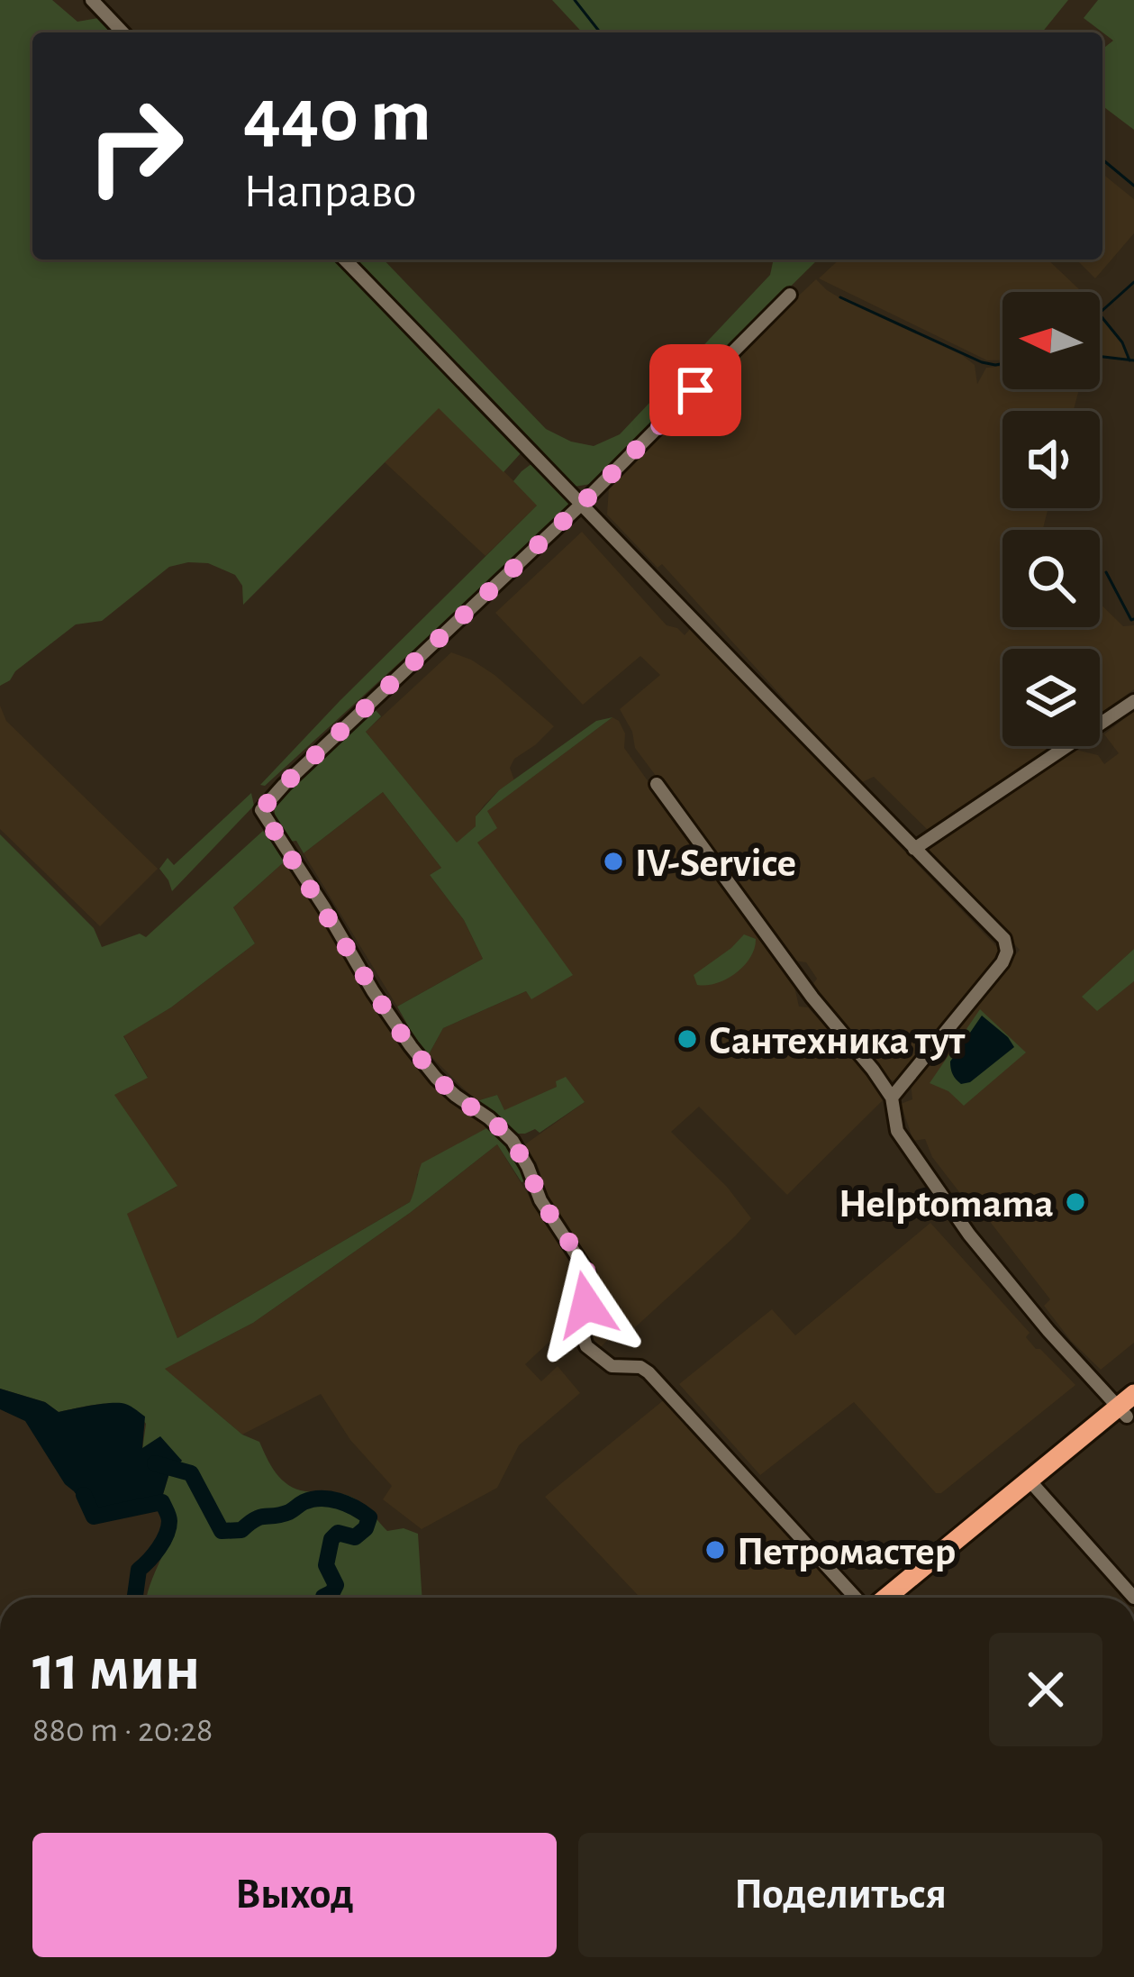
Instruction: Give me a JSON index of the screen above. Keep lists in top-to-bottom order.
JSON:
{
  "places": [
    "IV-Service",
    "Сантехника тут",
    "Helptomama",
    "Петромастер"
  ],
  "north": "left",
  "page": {
    "turn": ["440 m", "Направо"],
    "heading": ["11 мин", "880 m · 20:28"],
    "buttons": ["Выход", "Поделиться"]
  }
}
